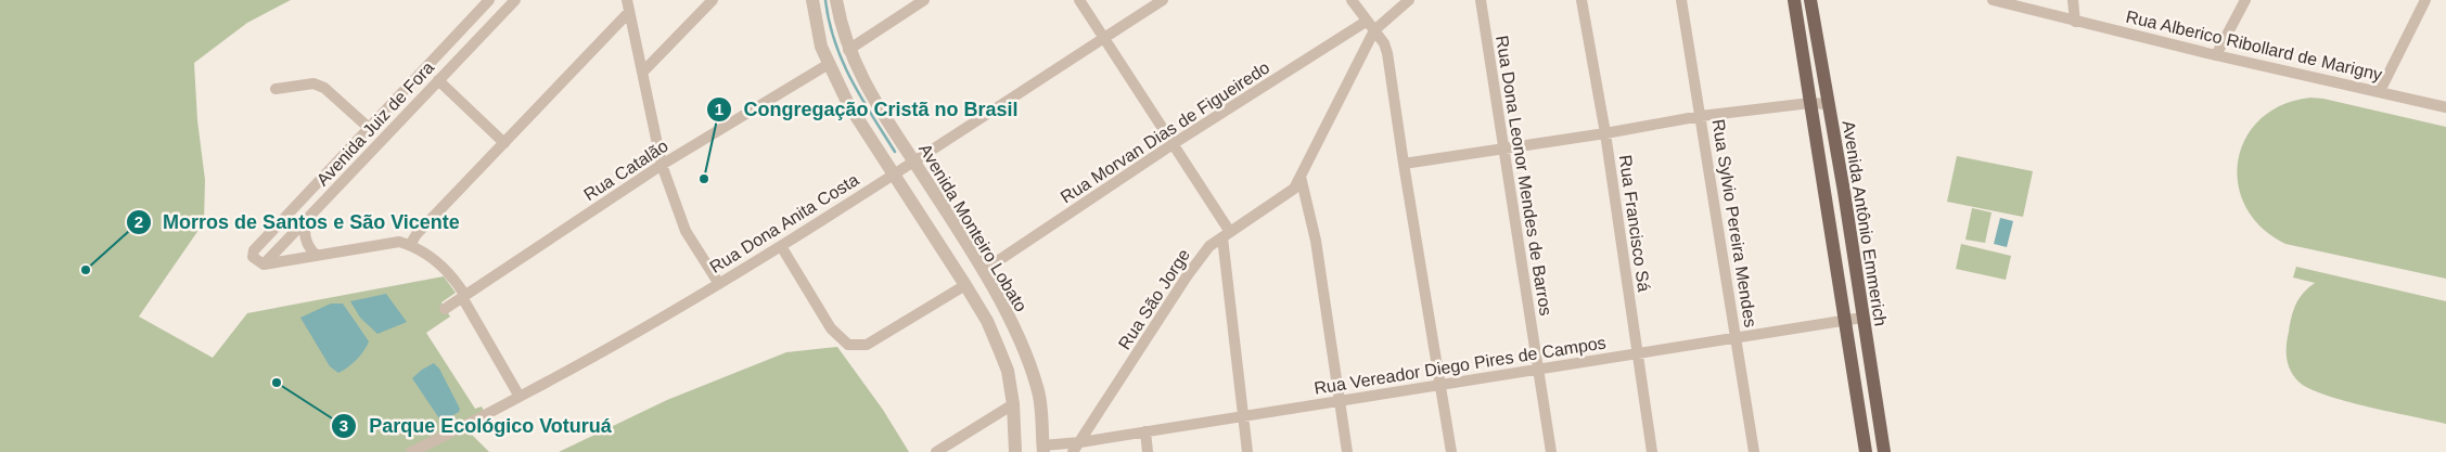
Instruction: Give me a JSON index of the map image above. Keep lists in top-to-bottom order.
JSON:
{
  "streets": {
    "main road": ["Avenida Antônio Emmerich"],
    "street": [
      "Rua Alberico Ribollard de Marigny",
      "Avenida Juiz de Fora",
      "Rua Morvan Dias de Figueiredo",
      "Rua Catalão",
      "Rua Dona Leonor Mendes de Barros",
      "Rua Dona Anita Costa",
      "Rua Francisco Sá",
      "Rua Sylvio Pereira Mendes",
      "Avenida Monteiro Lobato",
      "Rua São Jorge",
      "Rua Vereador Diego Pires de Campos"
    ]
  },
  "crossings": [
    ["Rua Morvan Dias de Figueiredo", "Avenida Monteiro Lobato"],
    ["Rua Catalão", "Avenida Monteiro Lobato"],
    ["Rua Dona Leonor Mendes de Barros", "Rua Vereador Diego Pires de Campos"],
    ["Rua Dona Anita Costa", "Avenida Monteiro Lobato"],
    ["Rua Francisco Sá", "Rua Vereador Diego Pires de Campos"],
    ["Rua Sylvio Pereira Mendes", "Rua Vereador Diego Pires de Campos"],
    ["Avenida Antônio Emmerich", "Rua Vereador Diego Pires de Campos"],
    ["Avenida Monteiro Lobato", "Rua Vereador Diego Pires de Campos"],
    ["Rua São Jorge", "Rua Vereador Diego Pires de Campos"]
  ],
  "places": ["Congregação Cristã no Brasil", "Morros de Santos e São Vicente", "Parque Ecológico Voturuá"]
}
